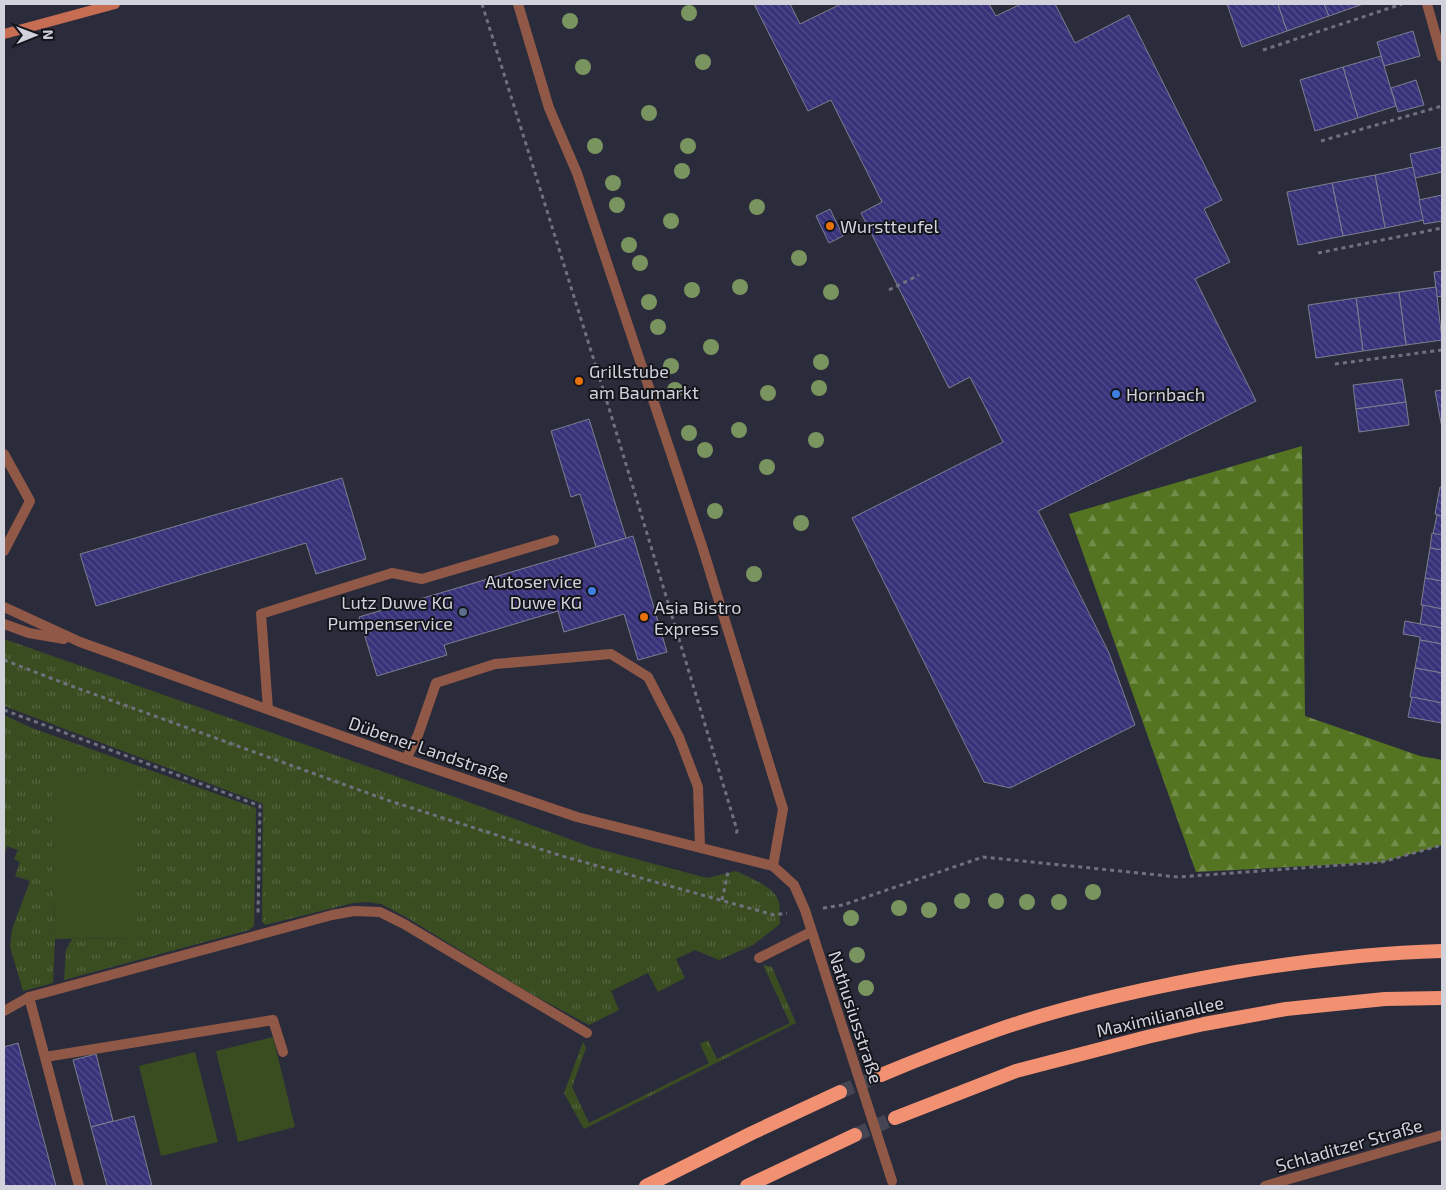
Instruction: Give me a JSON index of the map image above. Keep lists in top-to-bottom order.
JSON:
{
  "streets": {
    "highway": ["Maximilianallee"],
    "street": ["Dübener Landstraße", "Nathusiusstraße", "Schladitzer Straße"]
  },
  "crossings": [
    ["Dübener Landstraße", "Nathusiusstraße"]
  ],
  "places": [
    "Wurstteufel",
    "Grillstube am Baumarkt",
    "Hornbach",
    "Autoservice Duwe KG",
    "Lutz Duwe KG Pumpenservice",
    "Asia Bistro Express"
  ],
  "north": "right"
}
